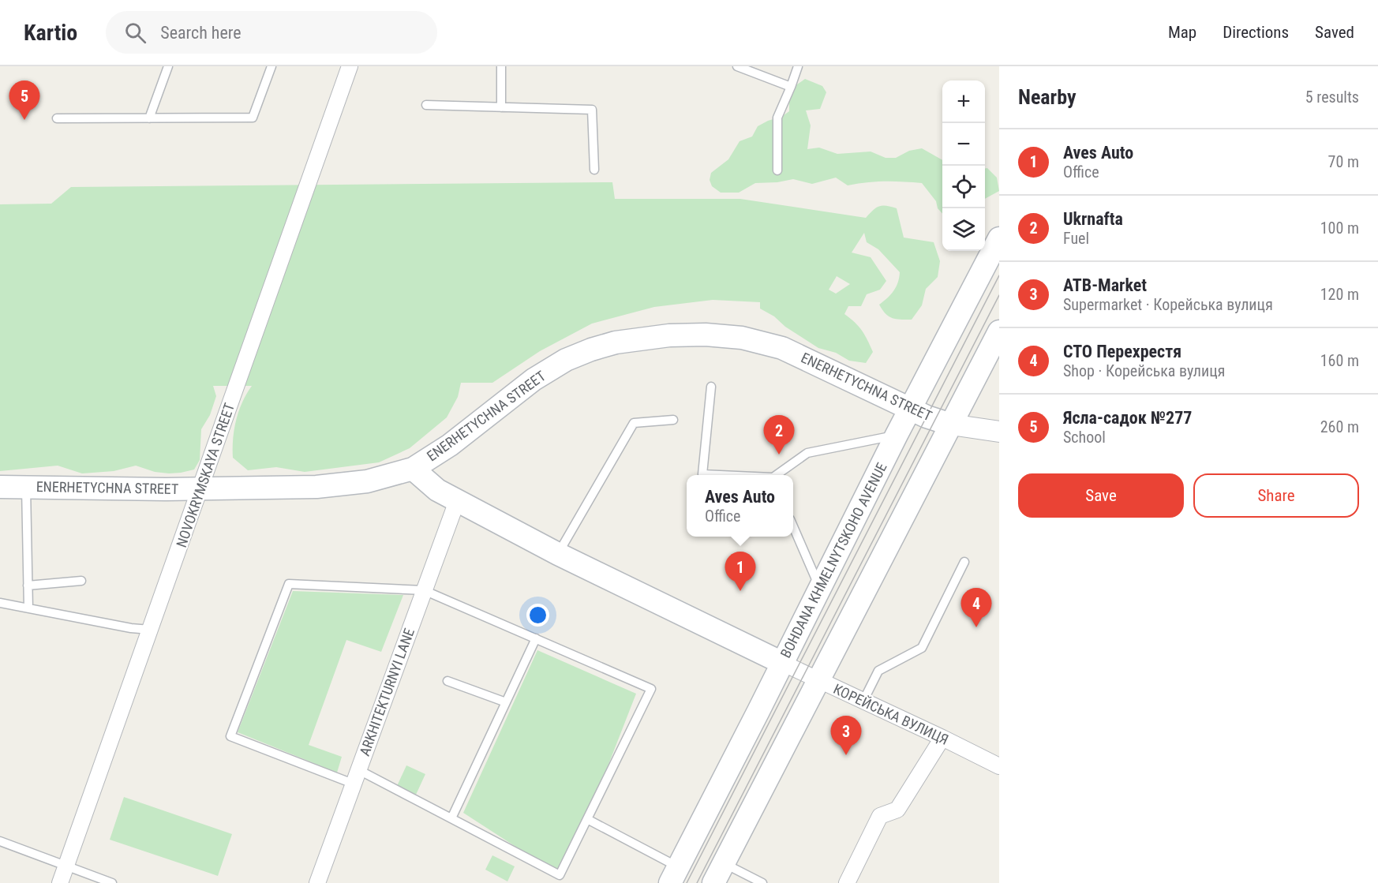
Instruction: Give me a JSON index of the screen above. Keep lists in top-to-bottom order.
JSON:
{
  "streets": {
    "main road": ["ENERHETYCHNA STREET", "BOHDANA KHMELNYTSKOHO AVENUE"],
    "street": ["NOVOKRYMSKAYA STREET", "ARKHITEKTURNYI LANE", "КОРЕЙСЬКА ВУЛИЦЯ"]
  },
  "crossings": [
    ["ENERHETYCHNA STREET", "NOVOKRYMSKAYA STREET"],
    ["ENERHETYCHNA STREET", "BOHDANA KHMELNYTSKOHO AVENUE"],
    ["BOHDANA KHMELNYTSKOHO AVENUE", "КОРЕЙСЬКА ВУЛИЦЯ"]
  ],
  "page": {
    "header": "Kartio",
    "search": "Search here",
    "nav": ["Map", "Directions", "Saved"],
    "heading": ["Nearby", "5 results"],
    "map_buttons": ["+", "−"],
    "pins": [
      "5",
      "2",
      "1",
      "4",
      "3"
    ],
    "list": [
      {
        "mark": "1",
        "name": "Aves Auto",
        "note": "Office",
        "value": "70 m"
      },
      {
        "mark": "2",
        "name": "Ukrnafta",
        "note": "Fuel",
        "value": "100 m"
      },
      {
        "mark": "3",
        "name": "ATB-Market",
        "note": "Supermarket · Корейська вулиця",
        "value": "120 m"
      },
      {
        "mark": "4",
        "name": "СТО Перехрестя",
        "note": "Shop · Корейська вулиця",
        "value": "160 m"
      },
      {
        "mark": "5",
        "name": "Ясла-садок №277",
        "note": "School",
        "value": "260 m"
      }
    ],
    "buttons": ["Save", "Share"],
    "popup": ["Aves Auto", "Office"]
  }
}
